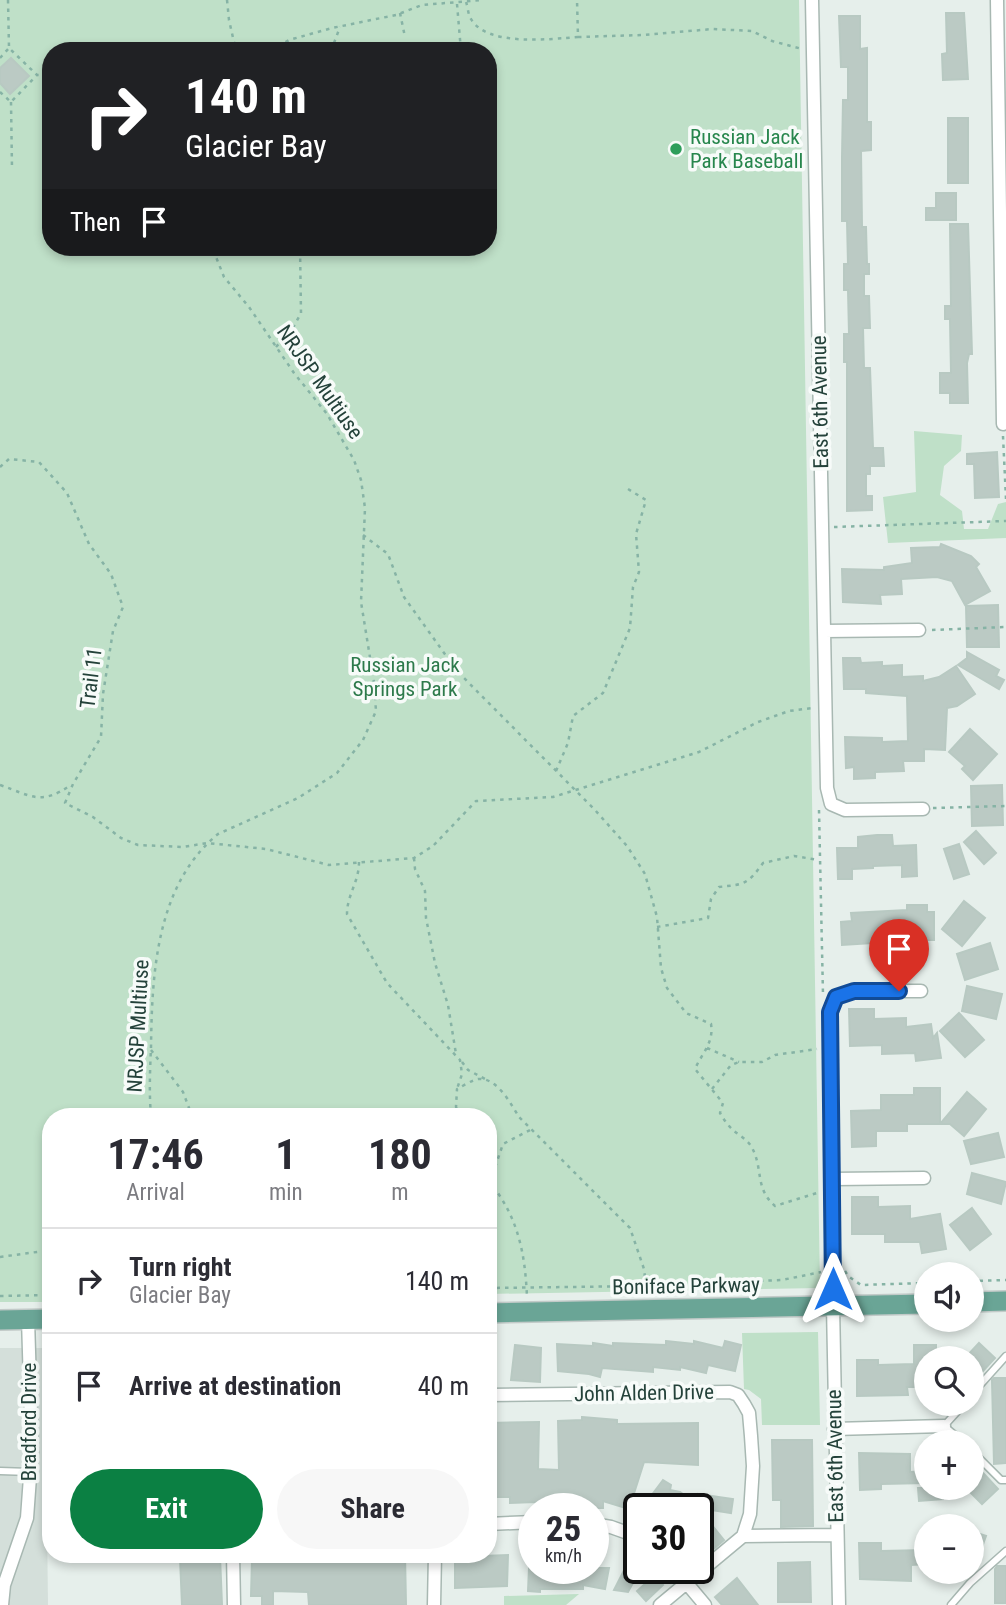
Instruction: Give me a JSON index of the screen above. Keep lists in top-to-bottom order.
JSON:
{
  "streets": {
    "main road": ["Boniface Parkway"],
    "street": ["East 6th Avenue", "John Alden Drive", "Bradford Drive"],
    "path": ["NRJSP Multiuse", "Trail 11"]
  },
  "crossings": [
    ["East 6th Avenue", "Boniface Parkway"]
  ],
  "parks": ["Russian Jack Springs Park"],
  "places": ["Russian Jack Park Baseball"],
  "page": {
    "turn": ["140 m", "Glacier Bay"],
    "then": "Then",
    "eta": [
      "17:46",
      "Arrival",
      "1",
      "min",
      "180",
      "m"
    ],
    "list": [
      {
        "name": "Turn right",
        "note": "Glacier Bay",
        "value": "140 m"
      },
      {
        "name": "Arrive at destination",
        "value": "40 m"
      }
    ],
    "map_buttons": ["+", "−"],
    "buttons": ["Exit", "Share"],
    "speed": "25 km/h",
    "limit": "30"
  }
}
